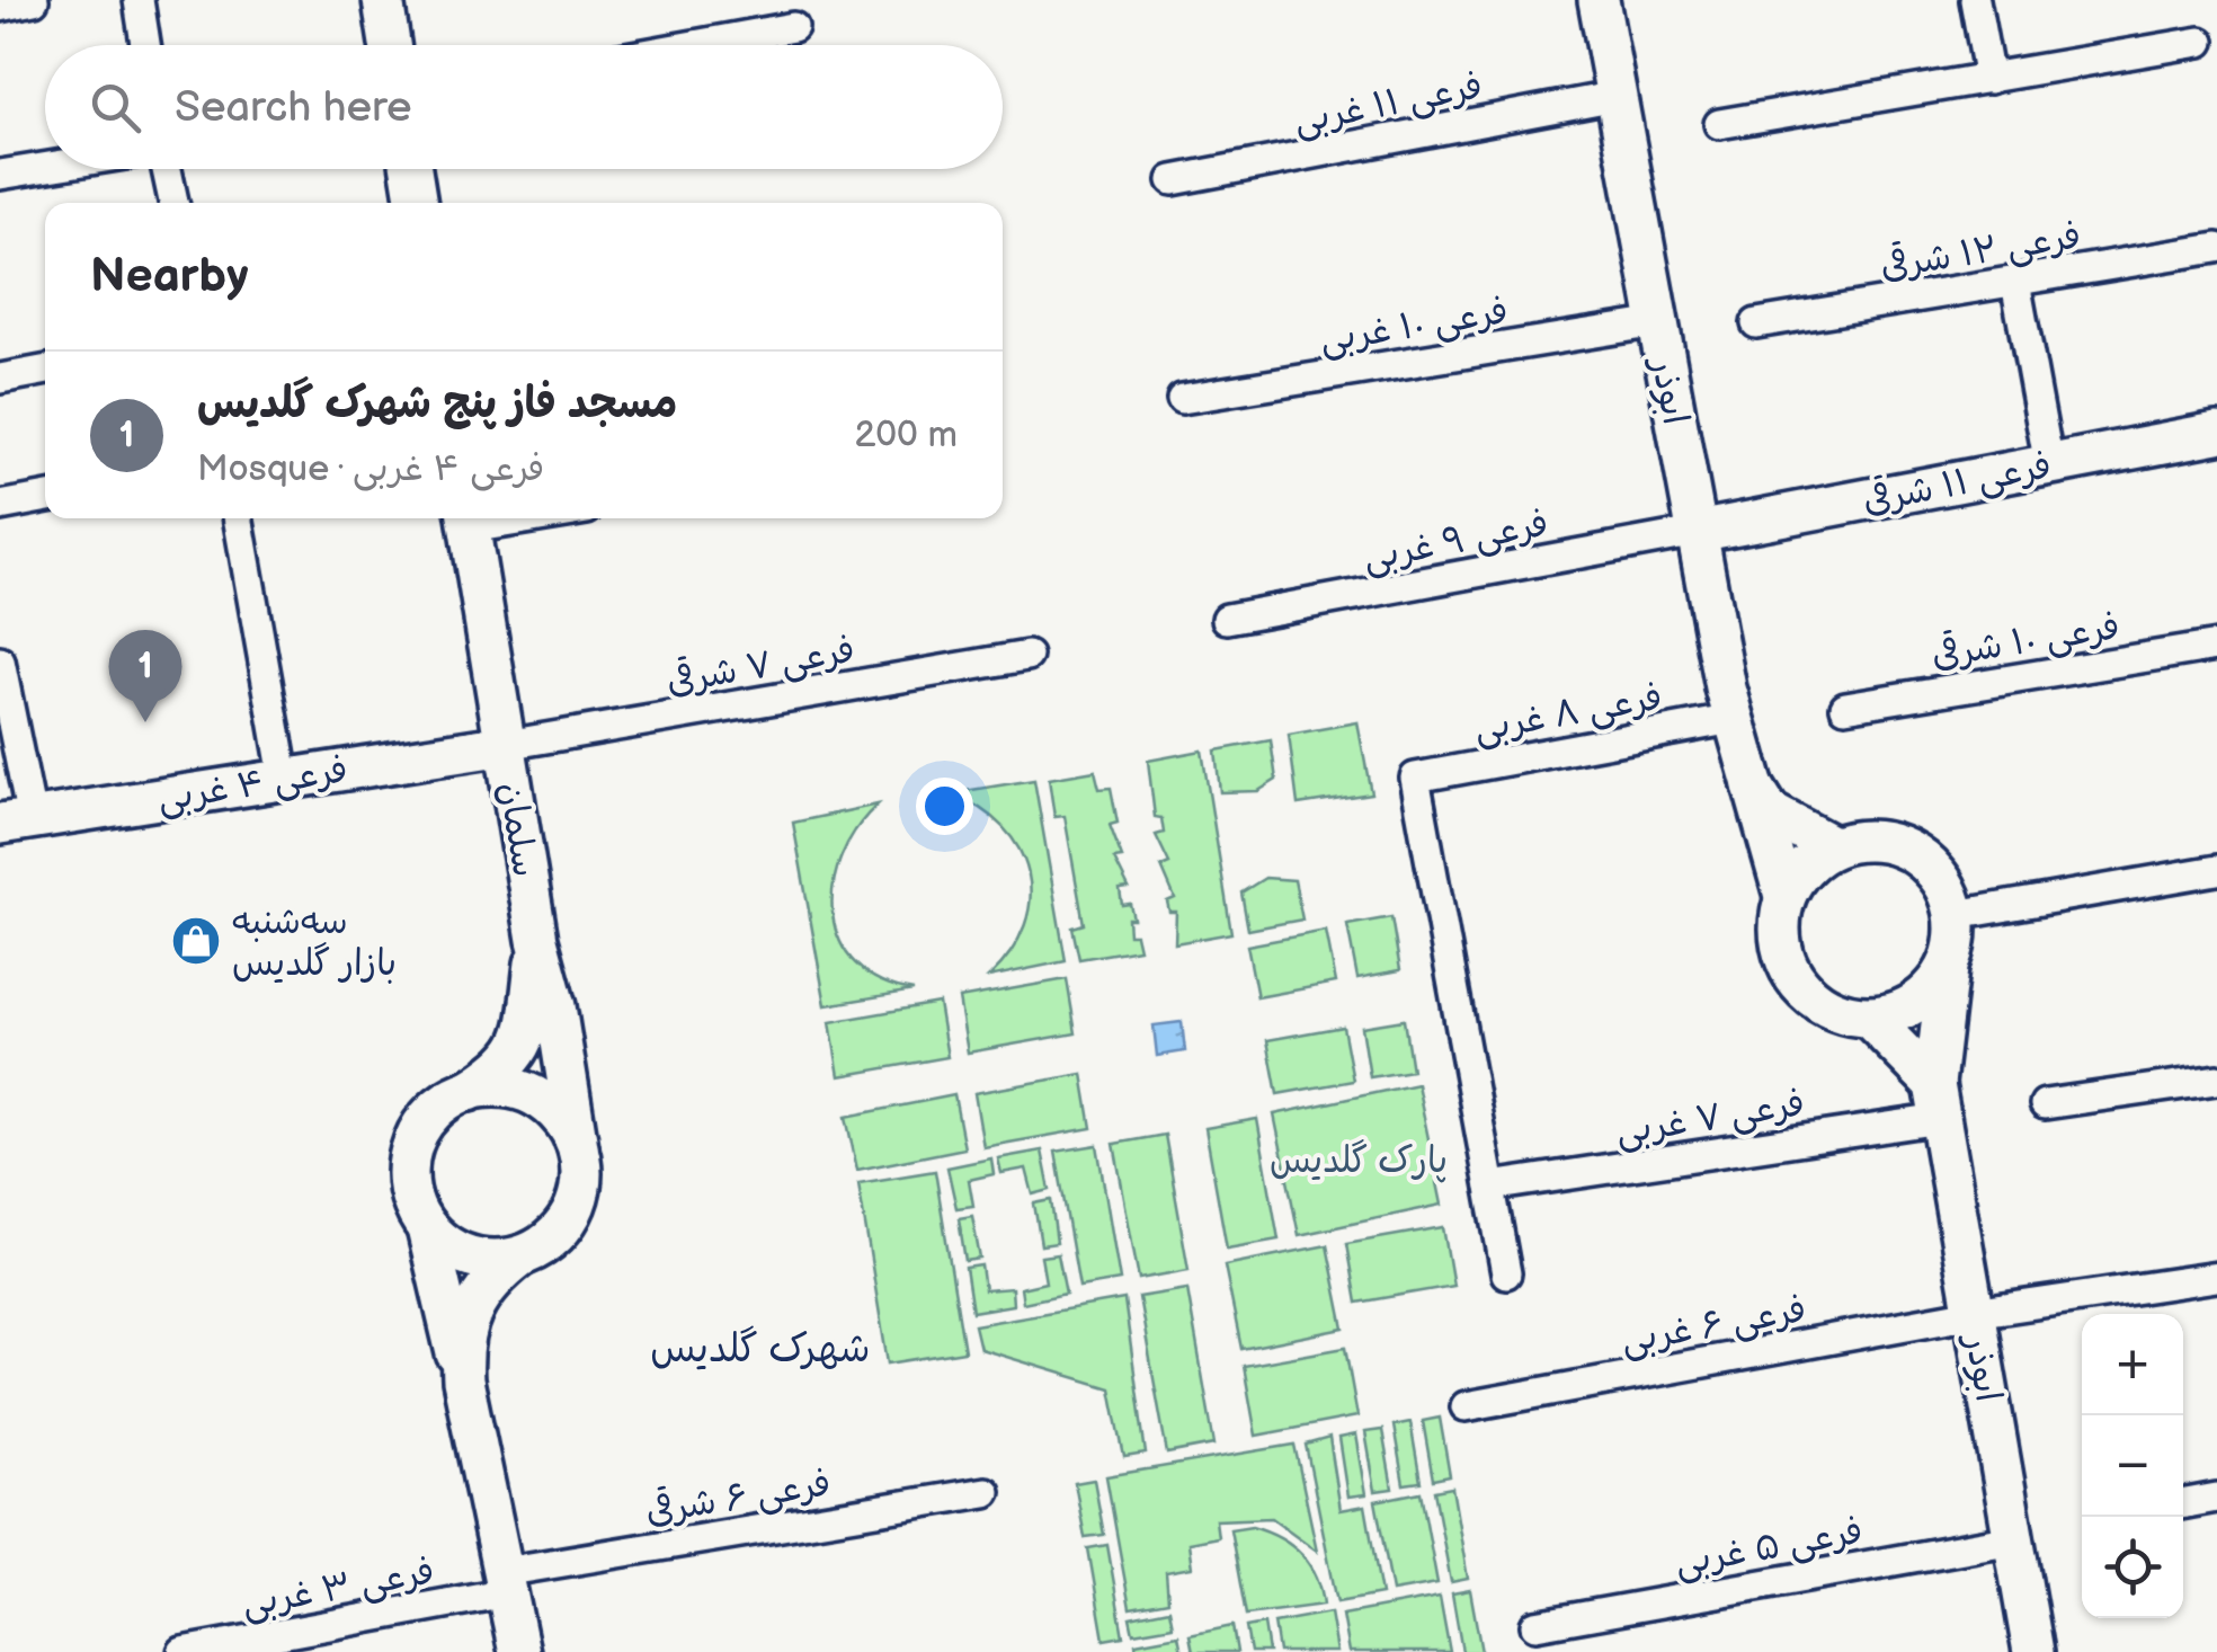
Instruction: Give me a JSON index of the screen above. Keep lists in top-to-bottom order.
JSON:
{
  "streets": {
    "street": [
      "فرعی ۱۱ غربی",
      "فرعی ۱۲ شرقی",
      "فرعی ۱۰ غربی",
      "ابوذر",
      "فرعی ۱۱ شرقی",
      "فرعی ۹ غربی",
      "فرعی ۱۰ شرقی",
      "فرعی ۷ شرقی",
      "فرعی ۸ غربی",
      "فرعی ۴ غربی",
      "سلمان",
      "فرعی ۷ غربی",
      "فرعی ۶ غربی",
      "فرعی ۶ شرقی",
      "فرعی ۵ غربی",
      "فرعی ۳ غربی"
    ]
  },
  "crossings": [
    ["فرعی ۱۱ غربی", "ابوذر"],
    ["فرعی ۱۰ غربی", "ابوذر"],
    ["ابوذر", "فرعی ۱۱ شرقی"],
    ["ابوذر", "فرعی ۹ غربی"],
    ["ابوذر", "فرعی ۸ غربی"],
    ["ابوذر", "فرعی ۷ غربی"],
    ["ابوذر", "فرعی ۶ غربی"],
    ["ابوذر", "فرعی ۵ غربی"],
    ["فرعی ۱۱ شرقی", "فرعی ۹ غربی"],
    ["فرعی ۷ شرقی", "فرعی ۴ غربی"],
    ["فرعی ۷ شرقی", "سلمان"],
    ["فرعی ۸ غربی", "فرعی ۷ غربی"],
    ["فرعی ۴ غربی", "سلمان"],
    ["فرعی ۶ شرقی", "فرعی ۳ غربی"]
  ],
  "districts": ["شهرک گلدیس"],
  "parks": ["پارک گلدیس"],
  "places": {
    "shop": ["سه‌شنبه بازار گلدیس"]
  },
  "page": {
    "search": "Search here",
    "heading": "Nearby",
    "list": [
      {
        "mark": "1",
        "name": "مسجد فاز پنج شهرک گلدیس",
        "note": "Mosque · فرعی ۴ غربی",
        "value": "200 m"
      }
    ],
    "pins": "1",
    "map_buttons": ["+", "−"]
  }
}
